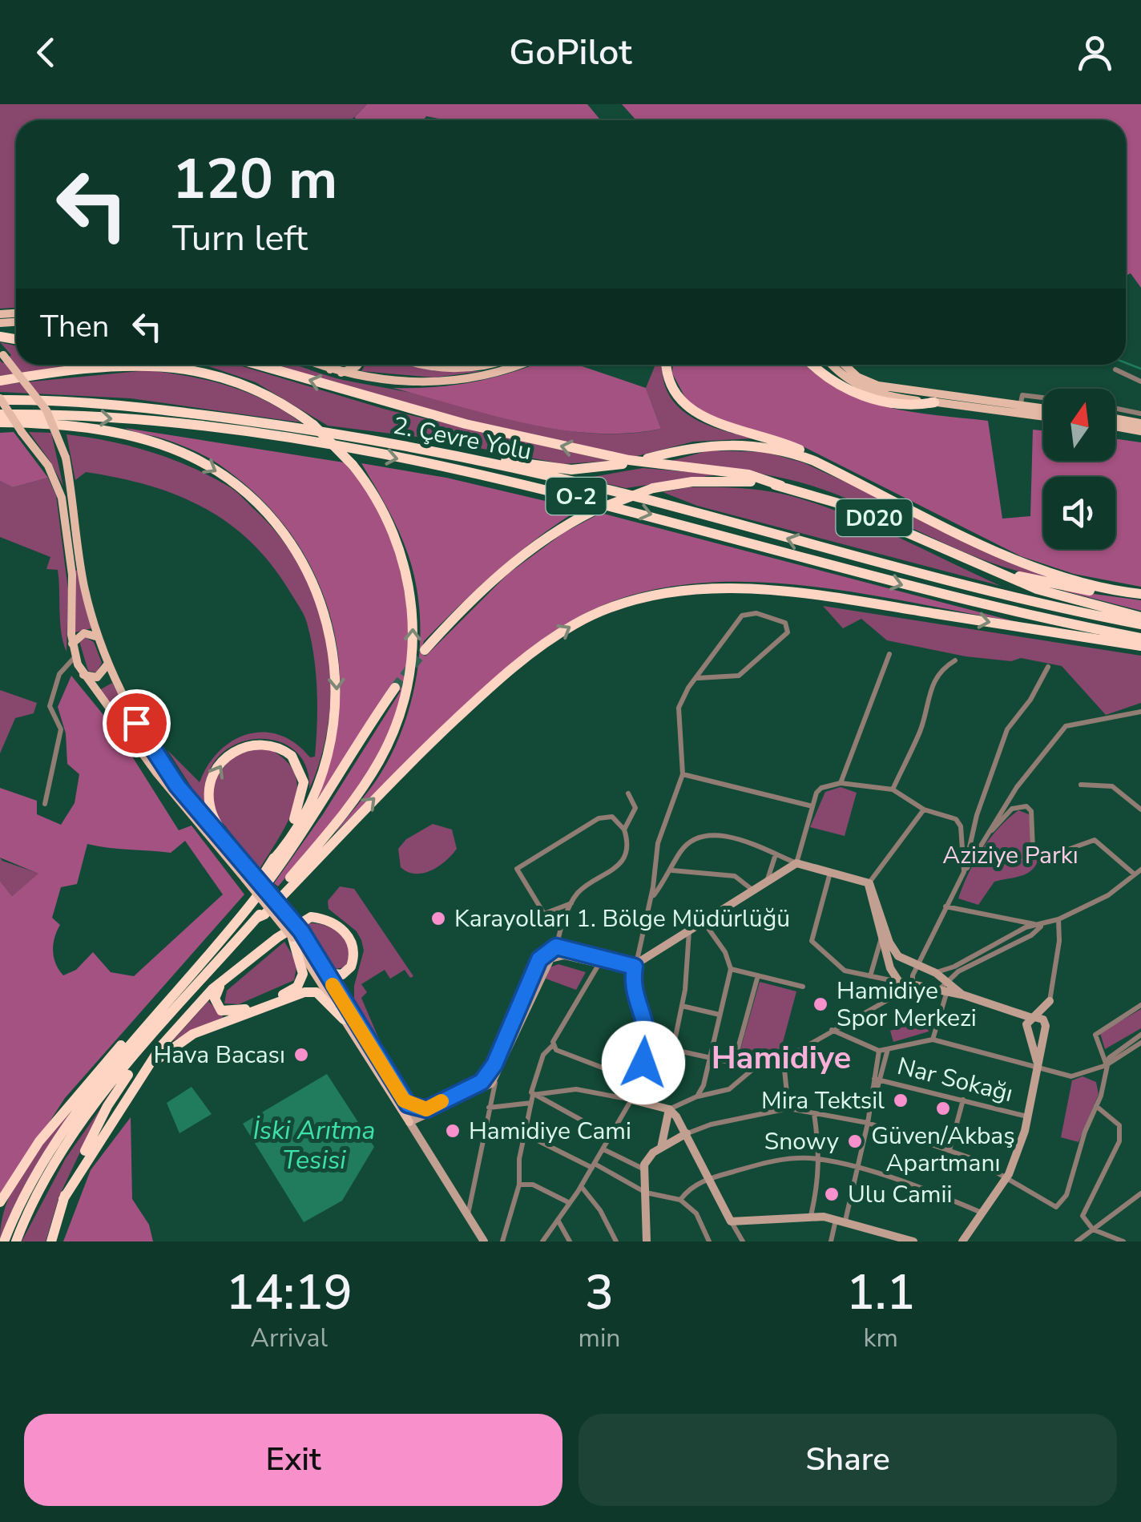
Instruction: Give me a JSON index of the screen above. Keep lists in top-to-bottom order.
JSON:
{
  "streets": {
    "highway": ["2. Çevre Yolu", "O-2", "D020"],
    "street": ["Nar Sokağı"]
  },
  "districts": ["Hamidiye"],
  "water": ["İski Arıtma Tesisi"],
  "parks": ["Aziziye Parkı"],
  "places": [
    "Karayolları 1. Bölge Müdürlüğü",
    "Hamidiye Spor Merkezi",
    "Hava Bacası",
    "Mira Tektsil",
    "Güven/Akbaş Apartmanı",
    "Hamidiye Cami",
    "Snowy",
    "Ulu Camii"
  ],
  "north": "top",
  "page": {
    "header": "GoPilot",
    "turn": ["120 m", "Turn left"],
    "then": "Then",
    "eta": [
      "14:19",
      "Arrival",
      "3",
      "min",
      "1.1",
      "km"
    ],
    "buttons": ["Exit", "Share"]
  }
}
